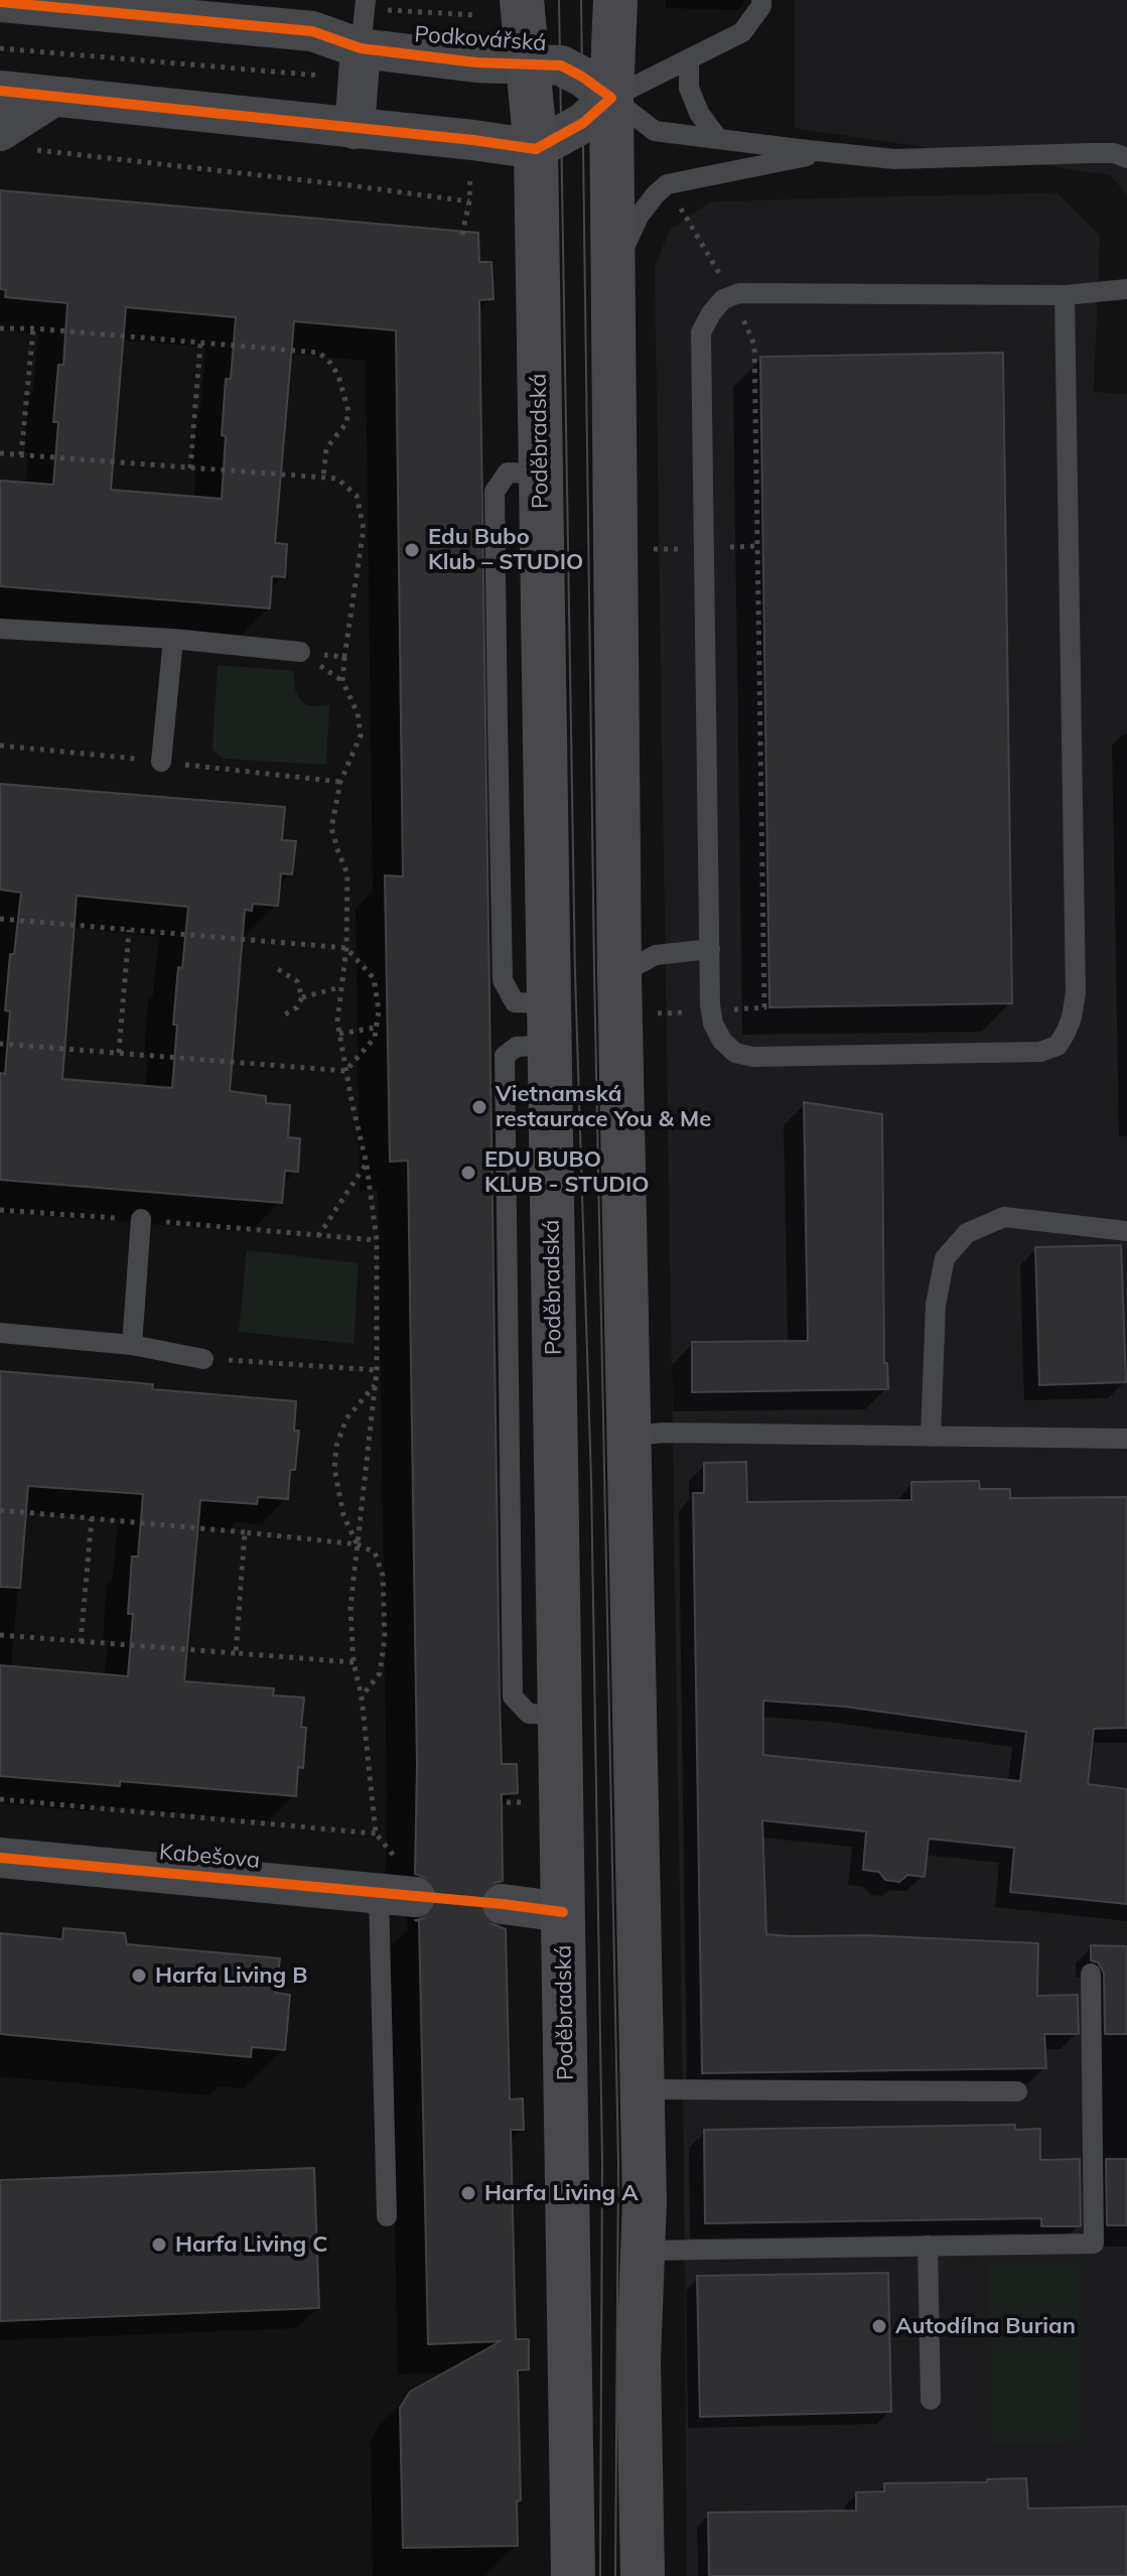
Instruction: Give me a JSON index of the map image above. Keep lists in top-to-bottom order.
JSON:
{
  "streets": {
    "main road": ["Poděbradská"],
    "street": ["Podkovářská", "Kabešova"]
  },
  "crossings": [
    ["Podkovářská", "Poděbradská"]
  ],
  "places": [
    "Edu Bubo Klub – STUDIO",
    "Vietnamská restaurace You & Me",
    "EDU BUBO KLUB - STUDIO",
    "Harfa Living B",
    "Harfa Living A",
    "Harfa Living C",
    "Autodílna Burian"
  ]
}
